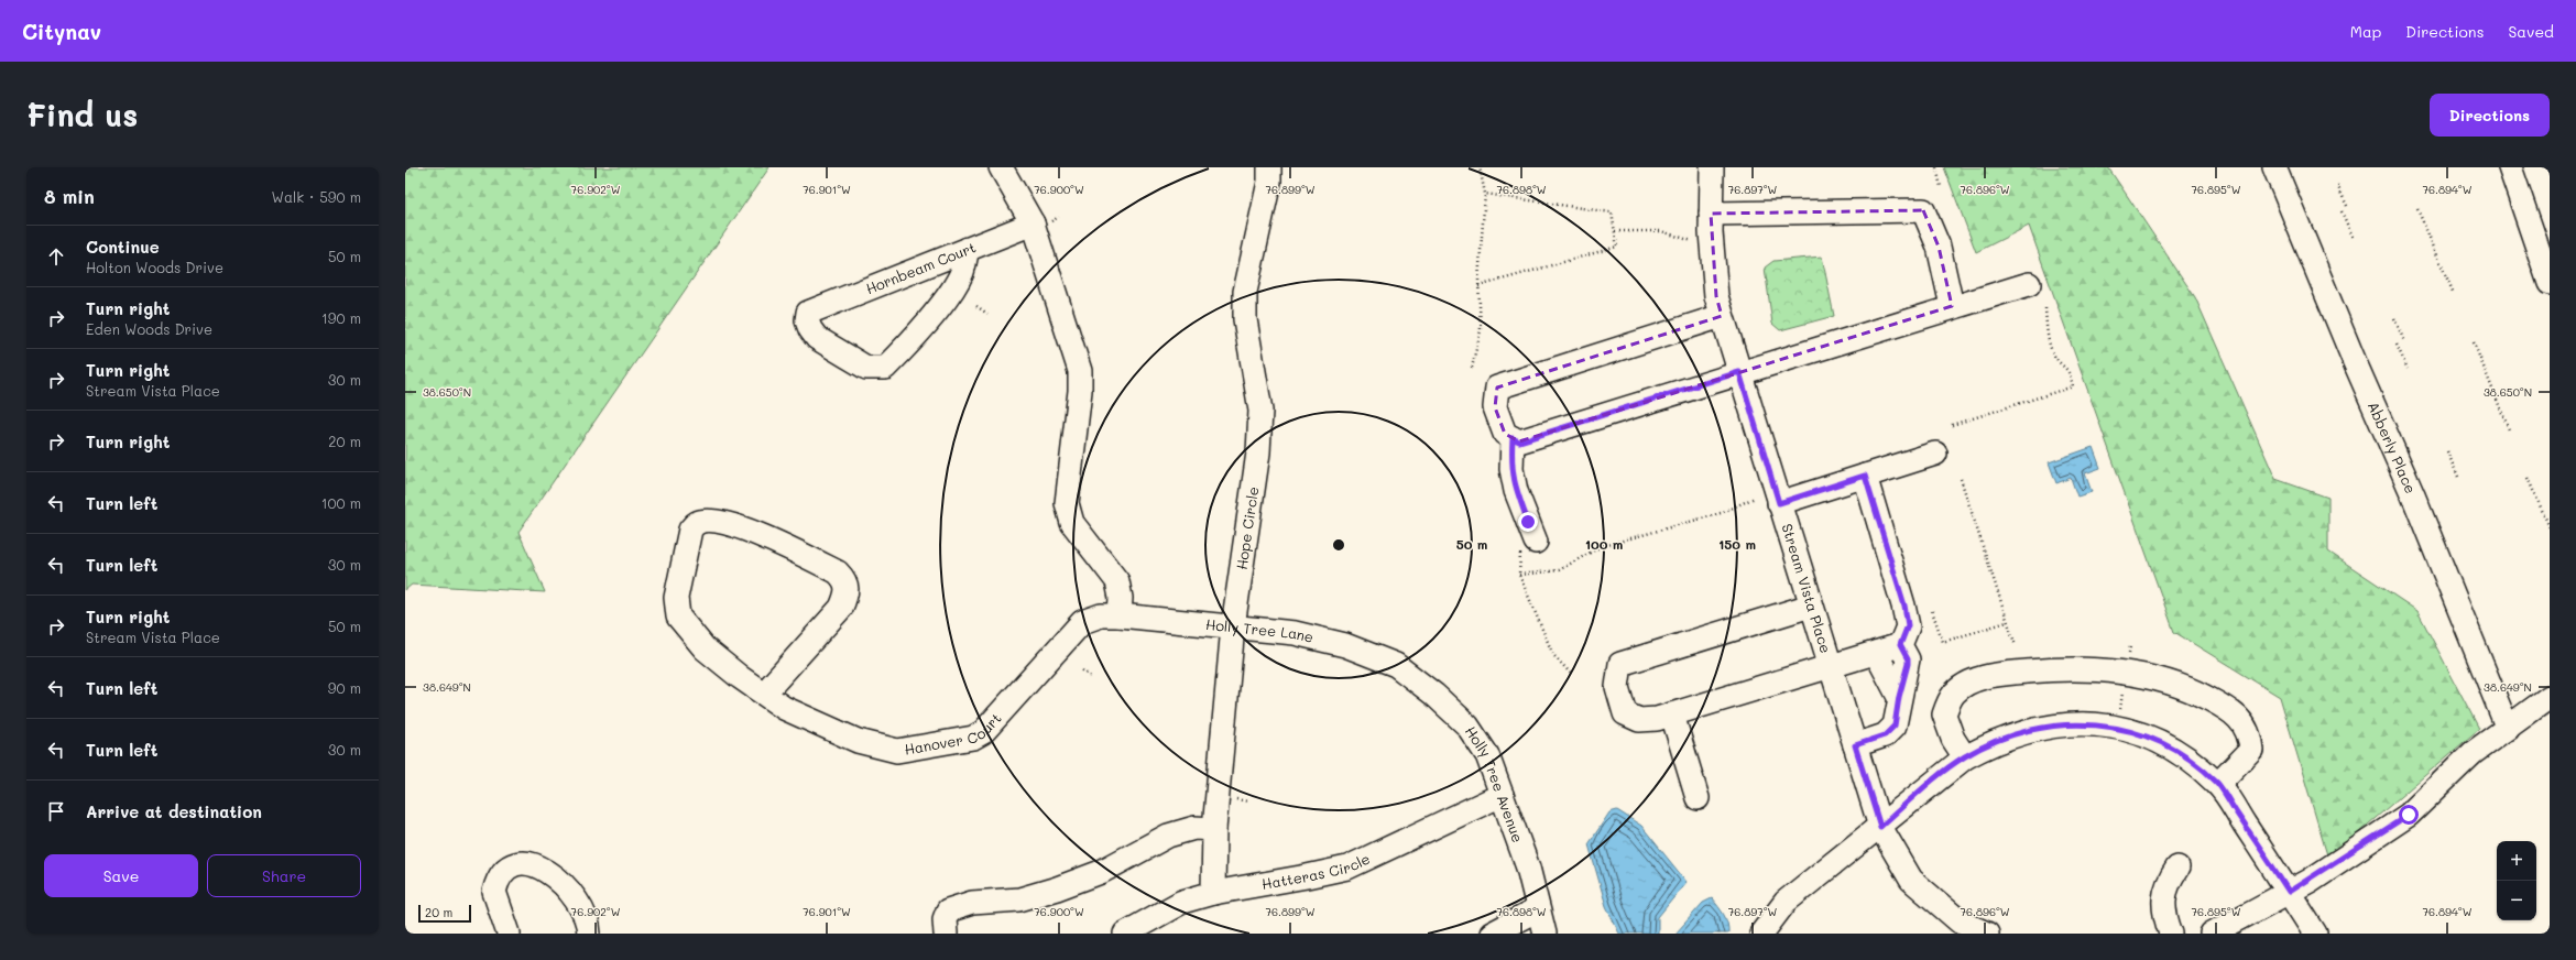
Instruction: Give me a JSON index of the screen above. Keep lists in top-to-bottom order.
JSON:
{
  "streets": {
    "street": [
      "Hornbeam Court",
      "Abberly Place",
      "Hope Circle",
      "Stream Vista Place",
      "Holly Tree Lane",
      "Hanover Court",
      "Holly Tree Avenue",
      "Hatteras Circle"
    ]
  },
  "crossings": [
    ["Hope Circle", "Holly Tree Lane"],
    ["Hope Circle", "Hatteras Circle"],
    ["Holly Tree Lane", "Hanover Court"],
    ["Holly Tree Lane", "Holly Tree Avenue"],
    ["Holly Tree Avenue", "Hatteras Circle"]
  ],
  "scale_bar": "20 m",
  "page": {
    "header": "Citynav",
    "nav": ["Map", "Directions", "Saved"],
    "buttons": [
      "Directions",
      ["Save", "Share"]
    ],
    "title": "Find us",
    "heading": ["8 min", "Walk · 590 m"],
    "list": [
      ["Continue", "Holton Woods Drive", "50 m"],
      ["Turn right", "Eden Woods Drive", "190 m"],
      ["Turn right", "Stream Vista Place", "30 m"],
      ["Turn right", "20 m"],
      ["Turn left", "100 m"],
      ["Turn left", "30 m"],
      ["Turn right", "Stream Vista Place", "50 m"],
      ["Turn left", "90 m"],
      ["Turn left", "30 m"],
      "Arrive at destination"
    ],
    "map_buttons": ["+", "−"],
    "scale": "20 m"
  },
  "coordinates": [
    "76.902°W",
    "76.901°W",
    "76.900°W",
    "76.899°W",
    "76.898°W",
    "76.897°W",
    "76.896°W",
    "76.895°W",
    "76.894°W",
    "38.650°N",
    "38.649°N"
  ],
  "rings": ["50 m", "100 m", "150 m"]
}
